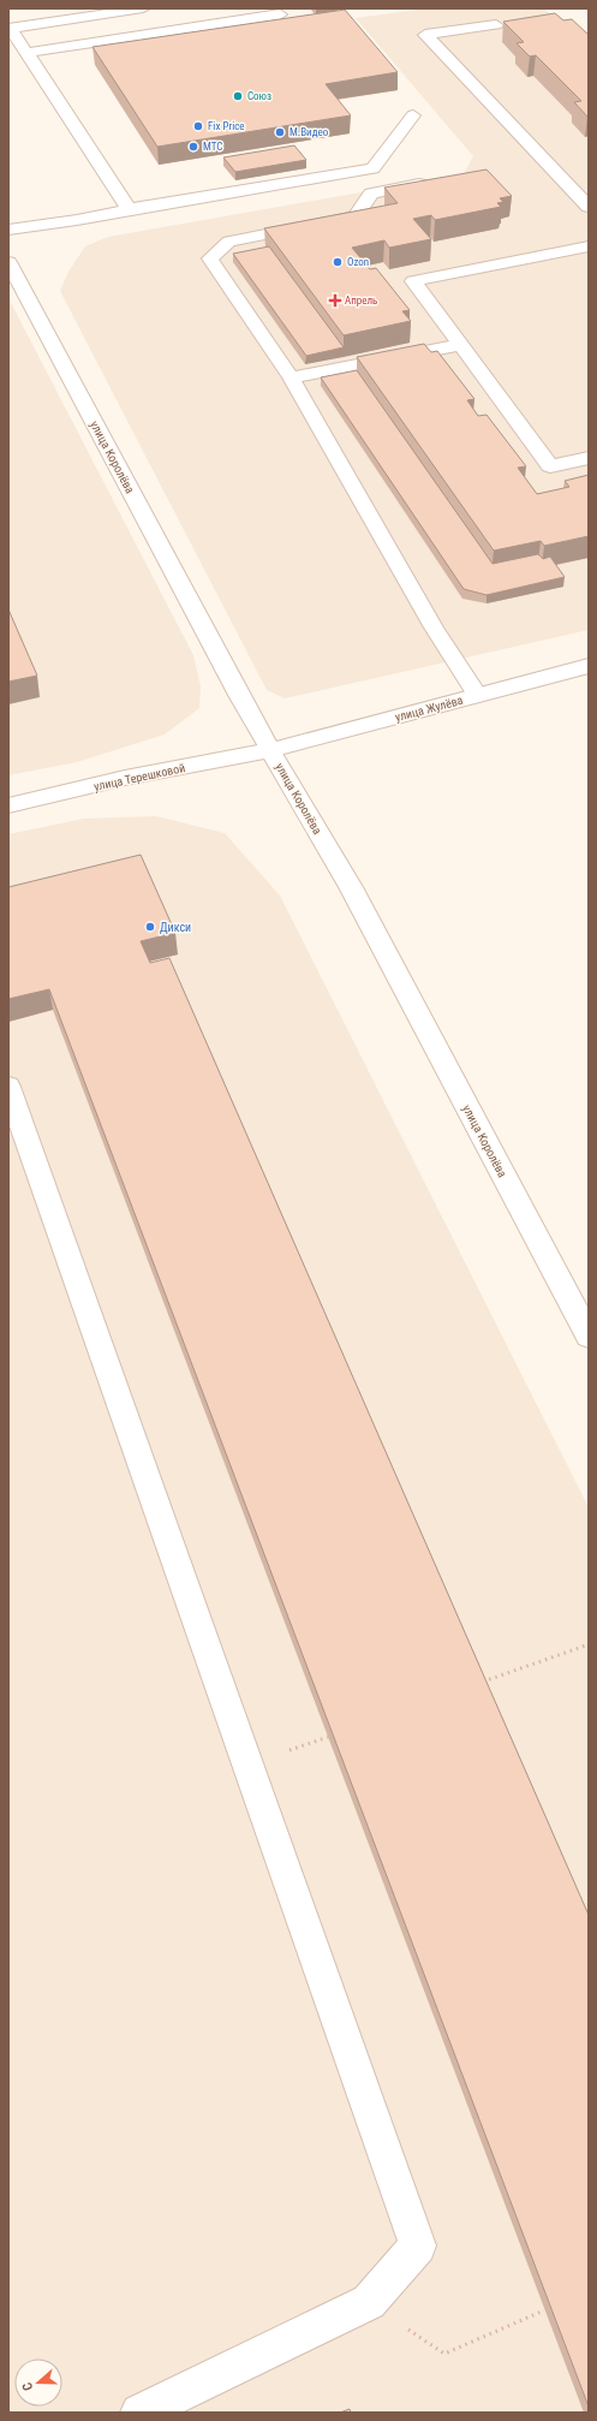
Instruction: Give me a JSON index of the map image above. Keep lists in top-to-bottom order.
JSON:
{
  "streets": {
    "street": ["улица Королёва", "улица Жулёва", "улица Терешковой"]
  },
  "crossings": [
    ["улица Королёва", "улица Жулёва"],
    ["улица Королёва", "улица Терешковой"],
    ["улица Жулёва", "улица Терешковой"]
  ],
  "places": {
    "other": [
      "Союз",
      "Fix Price",
      "М.Видео",
      "МТС",
      "Ozon",
      "Дикси"
    ],
    "health": ["Апрель"]
  },
  "north": "left"
}
